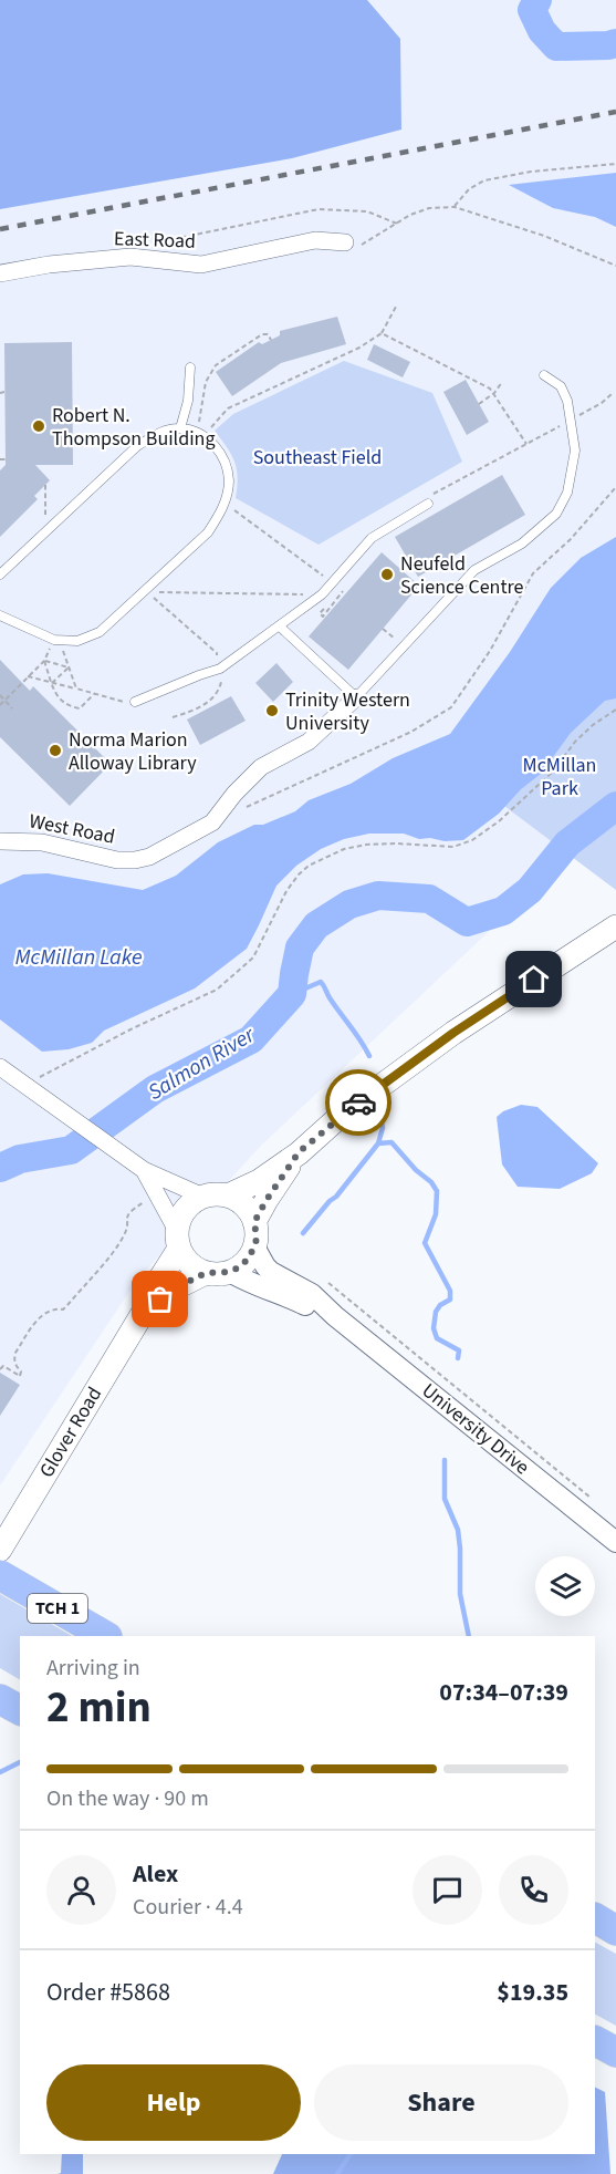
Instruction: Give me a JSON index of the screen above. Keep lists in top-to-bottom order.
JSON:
{
  "streets": {
    "highway": ["TCH 1"],
    "main road": ["Glover Road"],
    "street": ["East Road", "West Road", "University Drive"]
  },
  "crossings": [
    ["University Drive", "Glover Road"]
  ],
  "water": ["McMillan Lake", "Salmon River"],
  "parks": ["Southeast Field", "McMillan Park"],
  "places": [
    "Robert N. Thompson Building",
    "Neufeld Science Centre",
    "Trinity Western University",
    "Norma Marion Alloway Library"
  ],
  "page": {
    "heading": ["2 min", "Arriving in", "07:34–07:39"],
    "panel": [
      "Alex",
      "Courier · 4.4",
      "Order #5868",
      "$19.35"
    ],
    "bar": "On the way · 90 m",
    "buttons": ["Help", "Share"]
  }
}
